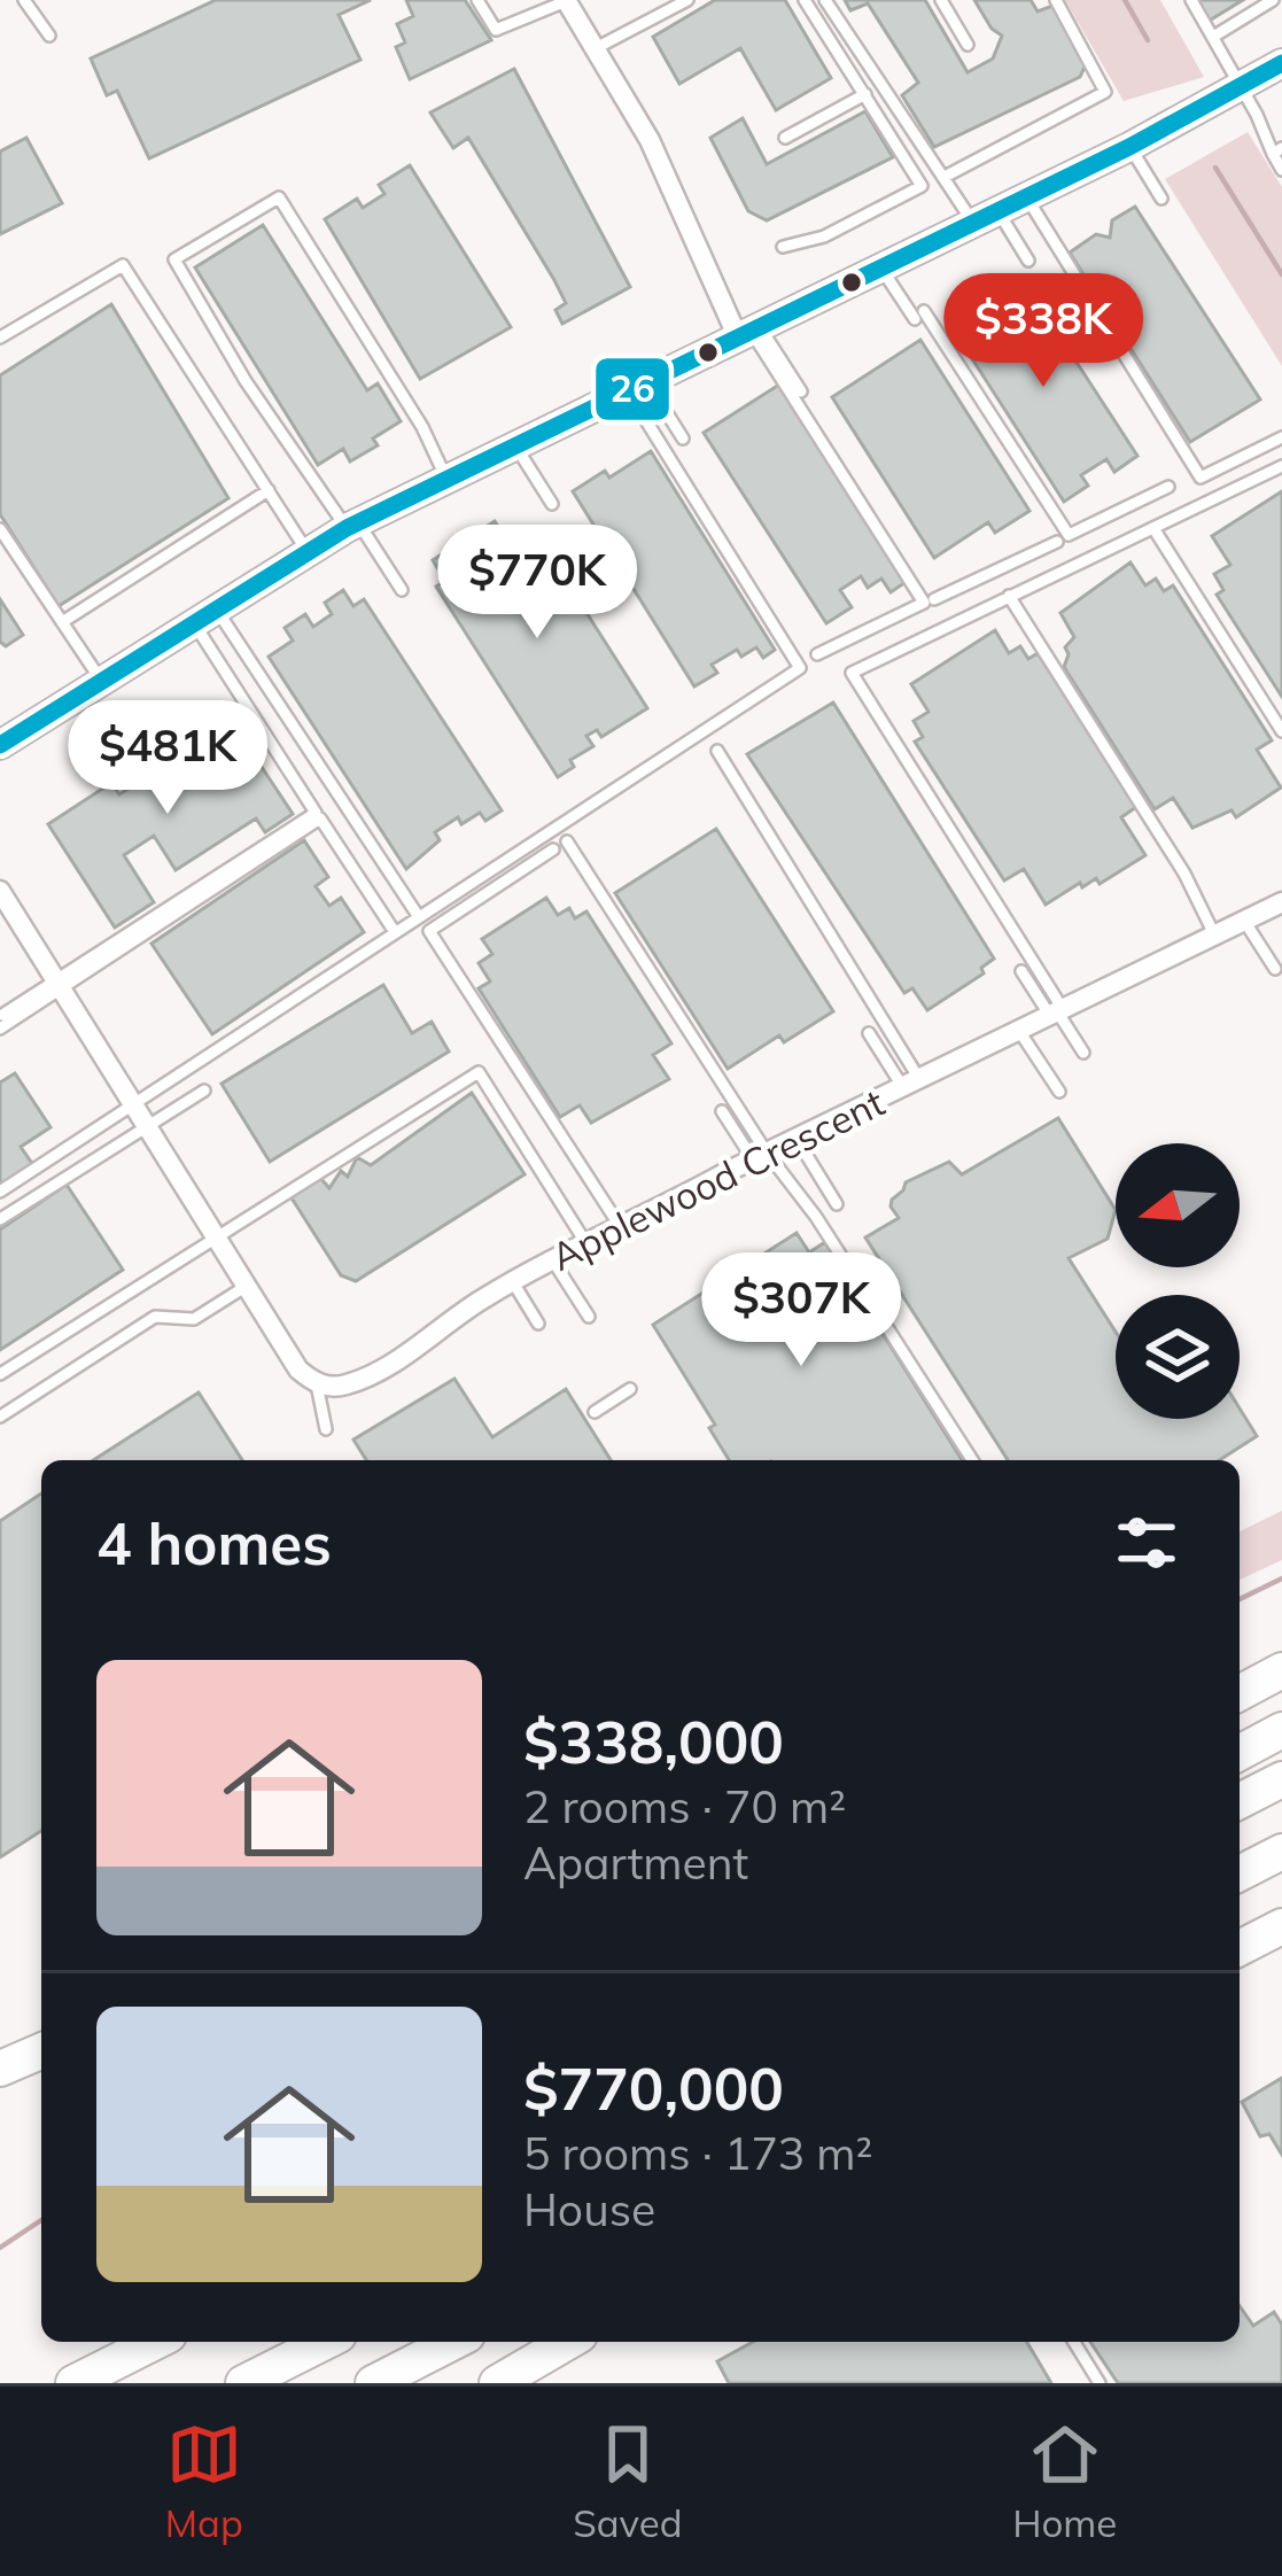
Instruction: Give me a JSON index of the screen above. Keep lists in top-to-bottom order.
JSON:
{
  "streets": {
    "street": ["Applewood Crescent"]
  },
  "lines": ["transit line 26"],
  "north": "left",
  "page": {
    "price": [
      "$338K",
      "$770K",
      "$481K",
      "$307K"
    ],
    "heading": "4 homes",
    "list": [
      {
        "name": "$338,000",
        "note": "2 rooms · 70 m² · Apartment"
      },
      {
        "name": "$770,000",
        "note": "5 rooms · 173 m² · House"
      }
    ],
    "tabs": ["Map", "Saved", "Home"]
  }
}
